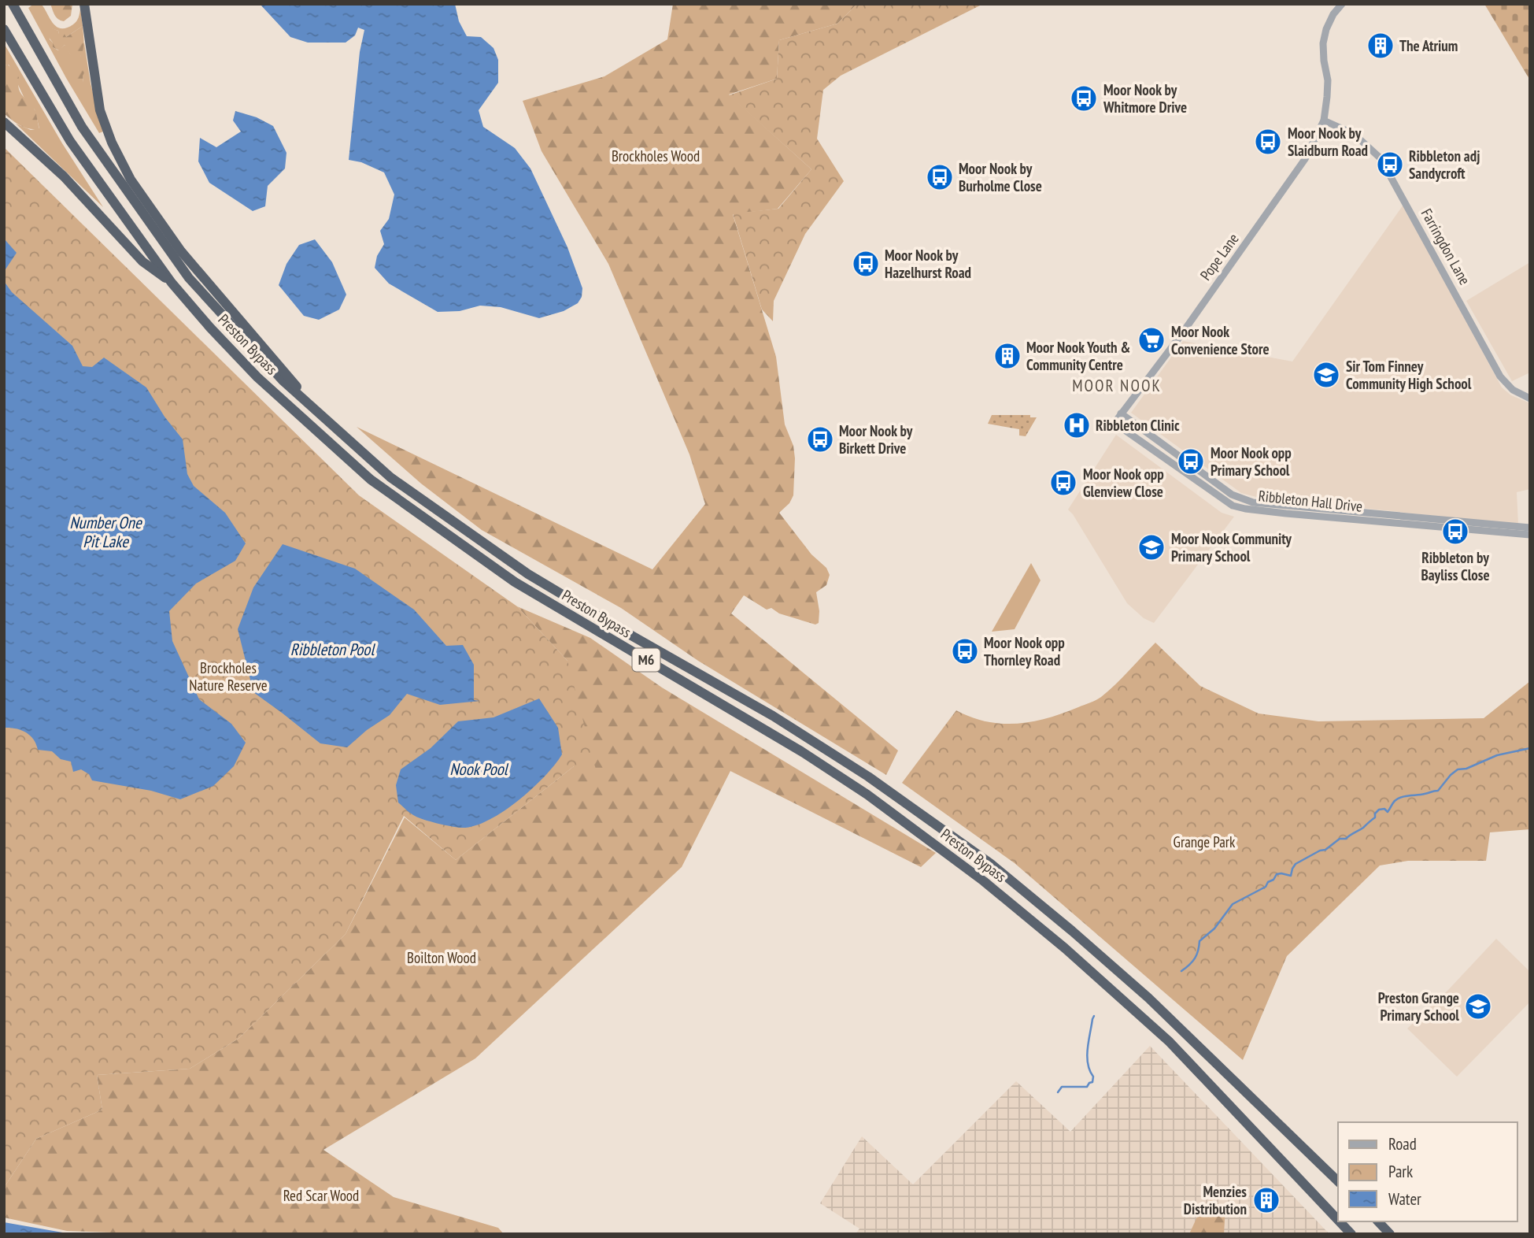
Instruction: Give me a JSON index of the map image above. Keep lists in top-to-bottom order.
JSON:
{
  "streets": {
    "highway": ["Preston Bypass", "M6"],
    "street": ["Farringdon Lane", "Pope Lane", "Ribbleton Hall Drive"]
  },
  "crossings": [
    ["Farringdon Lane", "Pope Lane"],
    ["Pope Lane", "Ribbleton Hall Drive"]
  ],
  "districts": ["MOOR NOOK"],
  "water": ["Number One Pit Lake", "Ribbleton Pool", "Nook Pool"],
  "parks": [
    "Brockholes Wood",
    "Brockholes Nature Reserve",
    "Grange Park",
    "Boilton Wood",
    "Red Scar Wood"
  ],
  "places": {
    "building": ["The Atrium", "Moor Nook Youth & Community Centre", "Menzies Distribution"],
    "bus stop": [
      "Moor Nook by Whitmore Drive",
      "Moor Nook by Slaidburn Road",
      "Ribbleton adj Sandycroft",
      "Moor Nook by Burholme Close",
      "Moor Nook by Hazelhurst Road",
      "Moor Nook by Birkett Drive",
      "Moor Nook opp Primary School",
      "Moor Nook opp Glenview Close",
      "Ribbleton by Bayliss Close",
      "Moor Nook opp Thornley Road"
    ],
    "supermarket": ["Moor Nook Convenience Store"],
    "school or university": ["Sir Tom Finney Community High School", "Moor Nook Community Primary School", "Preston Grange Primary School"],
    "hospital": ["Ribbleton Clinic"]
  },
  "legend": ["Road", "Park", "Water"]
}
